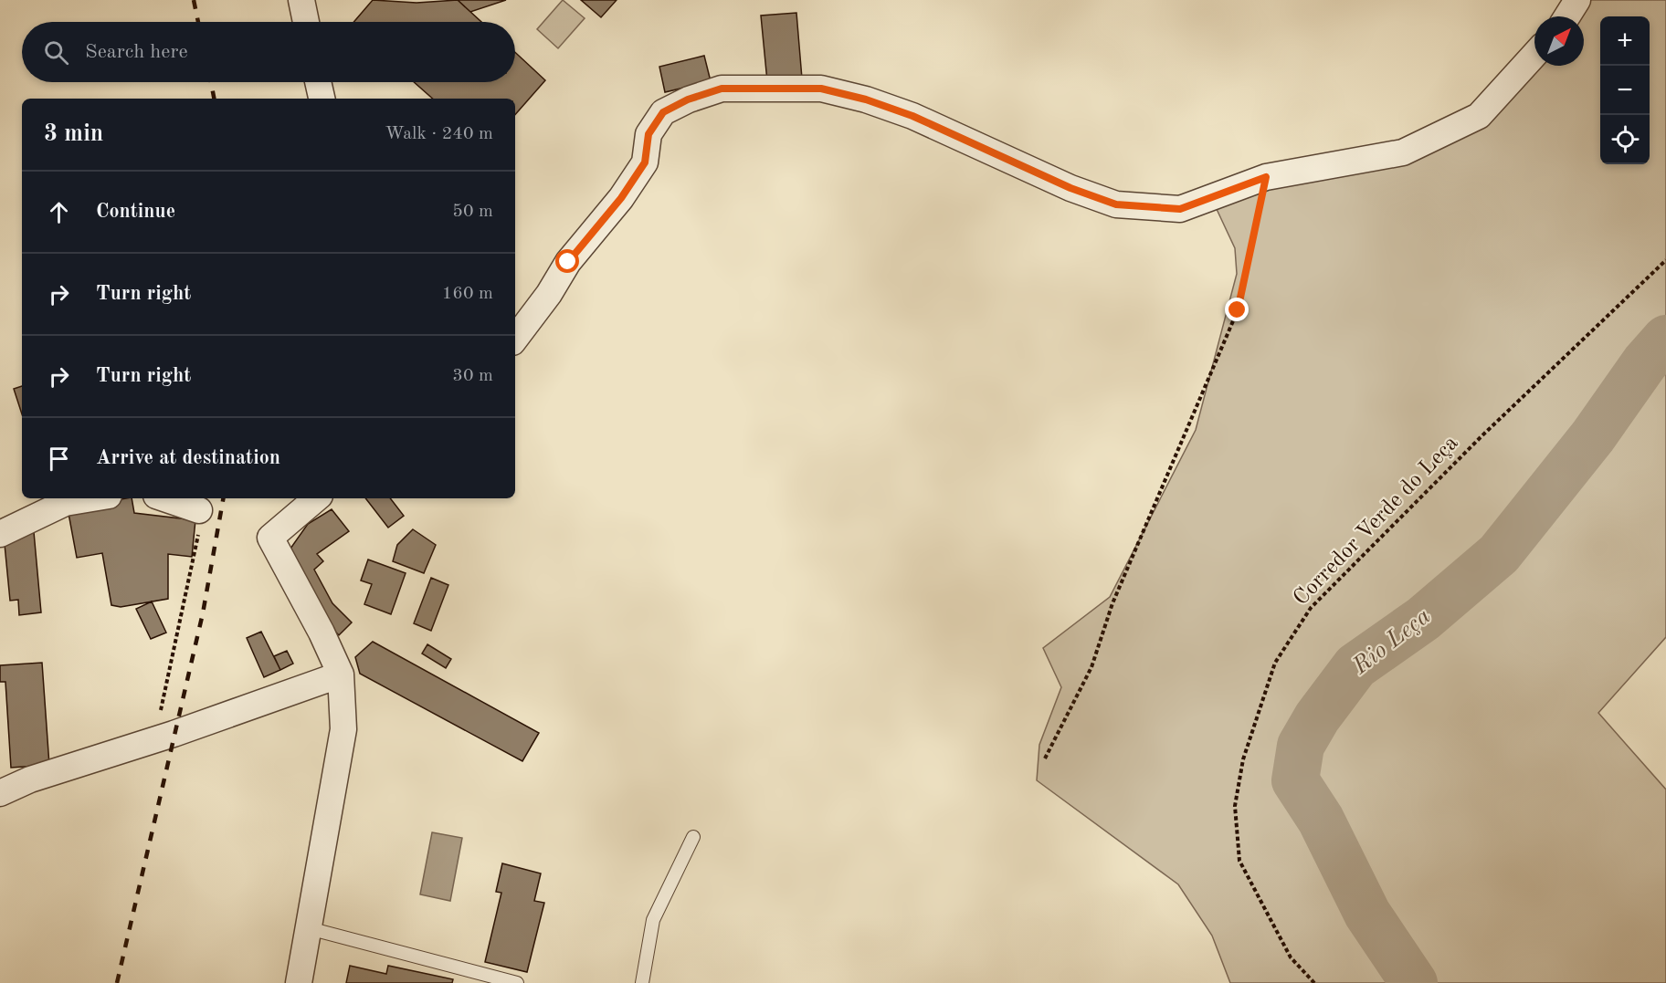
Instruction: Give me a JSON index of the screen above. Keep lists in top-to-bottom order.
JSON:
{
  "streets": {
    "path": ["Corredor Verde do Leça"]
  },
  "water": ["Rio Leça"],
  "north": "top right",
  "page": {
    "map_buttons": ["+", "−"],
    "search": "Search here",
    "heading": ["3 min", "Walk · 240 m"],
    "list": [
      ["Continue", "50 m"],
      ["Turn right", "160 m"],
      ["Turn right", "30 m"],
      "Arrive at destination"
    ]
  }
}
